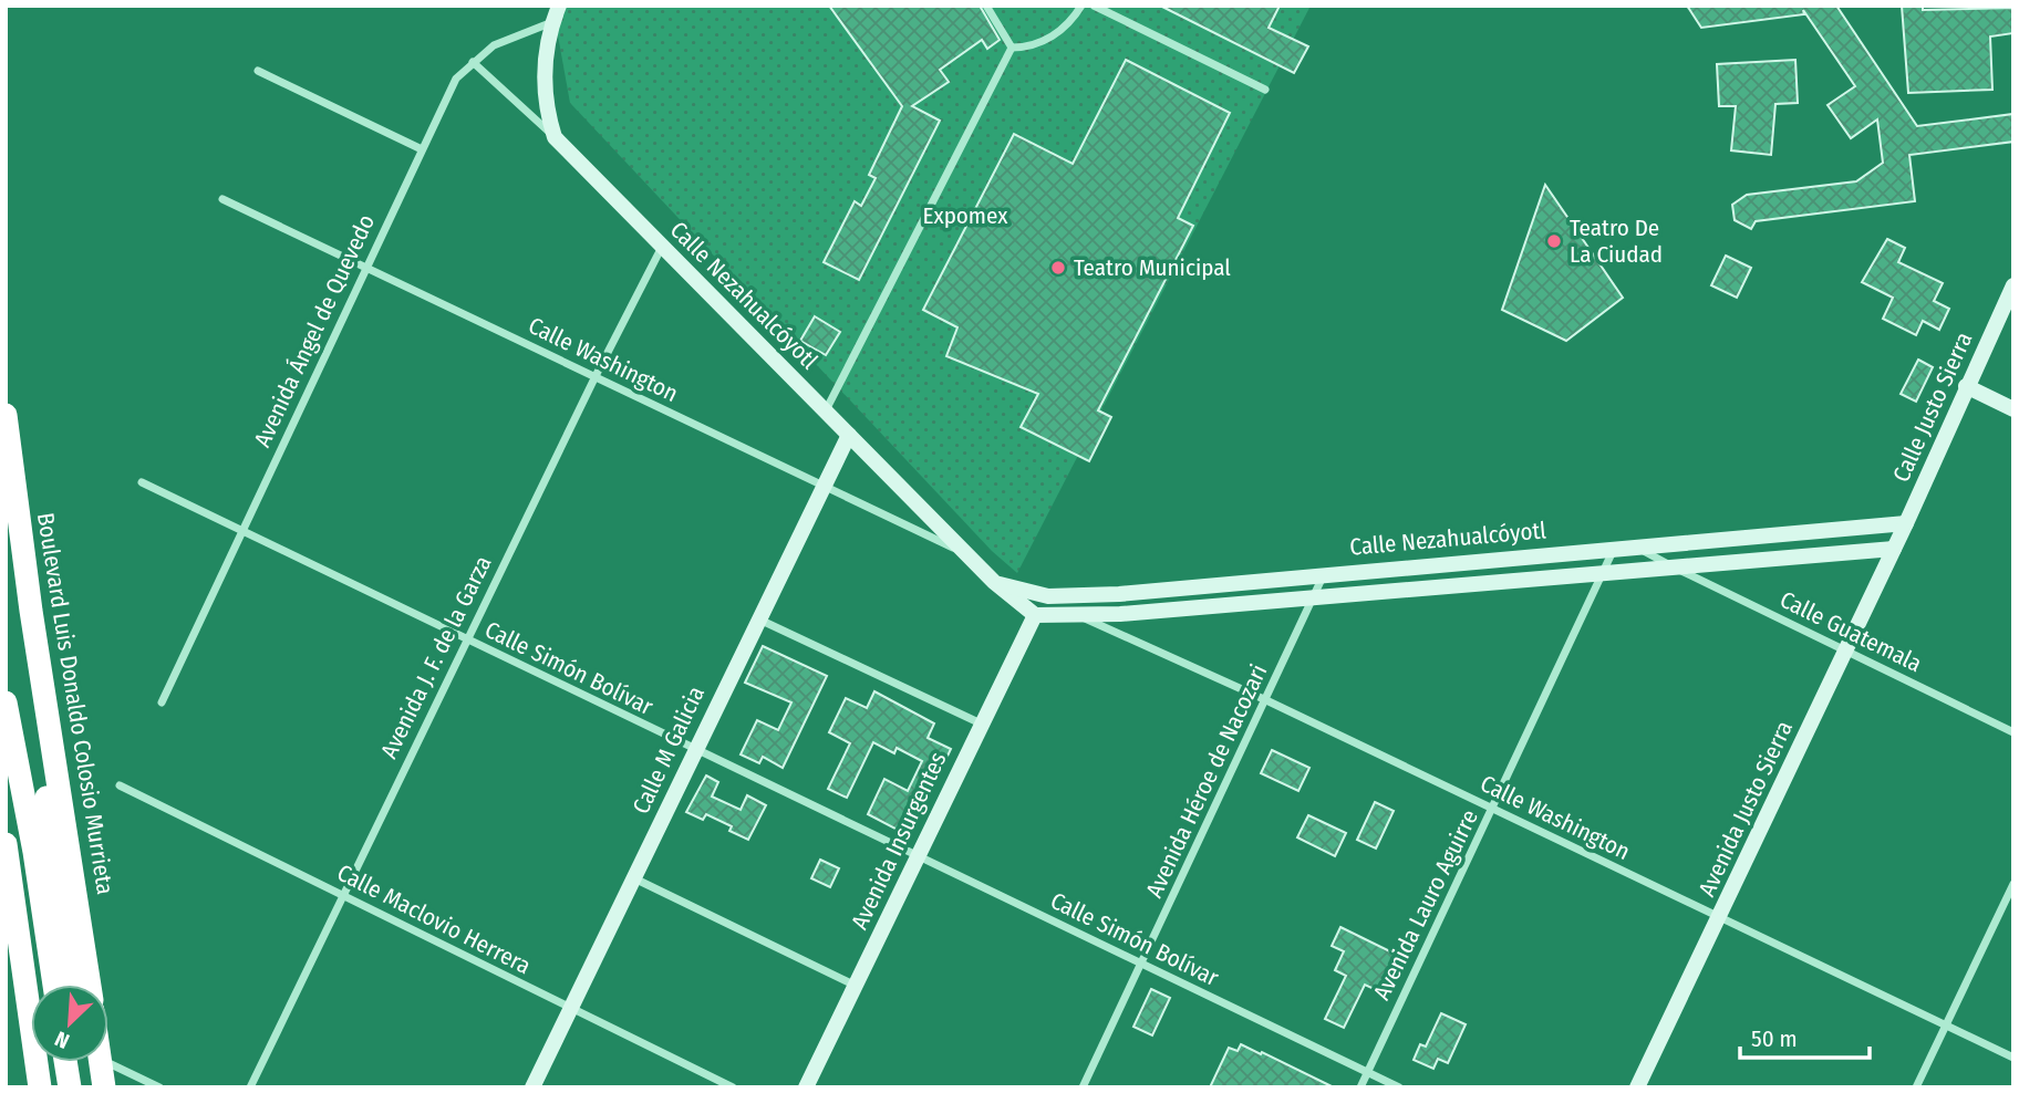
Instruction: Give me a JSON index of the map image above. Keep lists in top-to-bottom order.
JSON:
{
  "streets": {
    "highway": ["Boulevard Luis Donaldo Colosio Murrieta"],
    "street": [
      "Calle Nezahualcóyotl",
      "Avenida Ángel de Quevedo",
      "Calle Washington",
      "Calle Justo Sierra",
      "Calle Guatemala",
      "Avenida J. F. de la Garza",
      "Calle Simón Bolívar",
      "Calle M Galicia",
      "Avenida Héroe de Nacozari",
      "Avenida Justo Sierra",
      "Avenida Insurgentes",
      "Avenida Lauro Aguirre",
      "Calle Maclovio Herrera"
    ]
  },
  "crossings": [
    ["Calle Nezahualcóyotl", "Calle Washington"],
    ["Calle Nezahualcóyotl", "Calle Justo Sierra"],
    ["Calle Nezahualcóyotl", "Calle Guatemala"],
    ["Calle Nezahualcóyotl", "Avenida J. F. de la Garza"],
    ["Calle Nezahualcóyotl", "Calle M Galicia"],
    ["Calle Nezahualcóyotl", "Avenida Héroe de Nacozari"],
    ["Calle Nezahualcóyotl", "Avenida Justo Sierra"],
    ["Calle Nezahualcóyotl", "Avenida Insurgentes"],
    ["Calle Nezahualcóyotl", "Avenida Lauro Aguirre"],
    ["Avenida Ángel de Quevedo", "Calle Washington"],
    ["Avenida Ángel de Quevedo", "Calle Simón Bolívar"],
    ["Calle Washington", "Avenida J. F. de la Garza"],
    ["Calle Washington", "Calle M Galicia"],
    ["Calle Washington", "Avenida Héroe de Nacozari"],
    ["Calle Washington", "Avenida Justo Sierra"],
    ["Calle Washington", "Avenida Lauro Aguirre"],
    ["Calle Justo Sierra", "Avenida Justo Sierra"],
    ["Calle Guatemala", "Avenida Justo Sierra"],
    ["Avenida J. F. de la Garza", "Calle Simón Bolívar"],
    ["Avenida J. F. de la Garza", "Calle Maclovio Herrera"],
    ["Calle Simón Bolívar", "Calle M Galicia"],
    ["Calle Simón Bolívar", "Avenida Héroe de Nacozari"],
    ["Calle Simón Bolívar", "Avenida Insurgentes"],
    ["Calle Simón Bolívar", "Avenida Lauro Aguirre"],
    ["Calle M Galicia", "Calle Maclovio Herrera"]
  ],
  "parks": ["Expomex"],
  "places": ["Teatro De La Ciudad", "Teatro Municipal"],
  "scale_bar": "50 m",
  "north": "bottom left"
}
